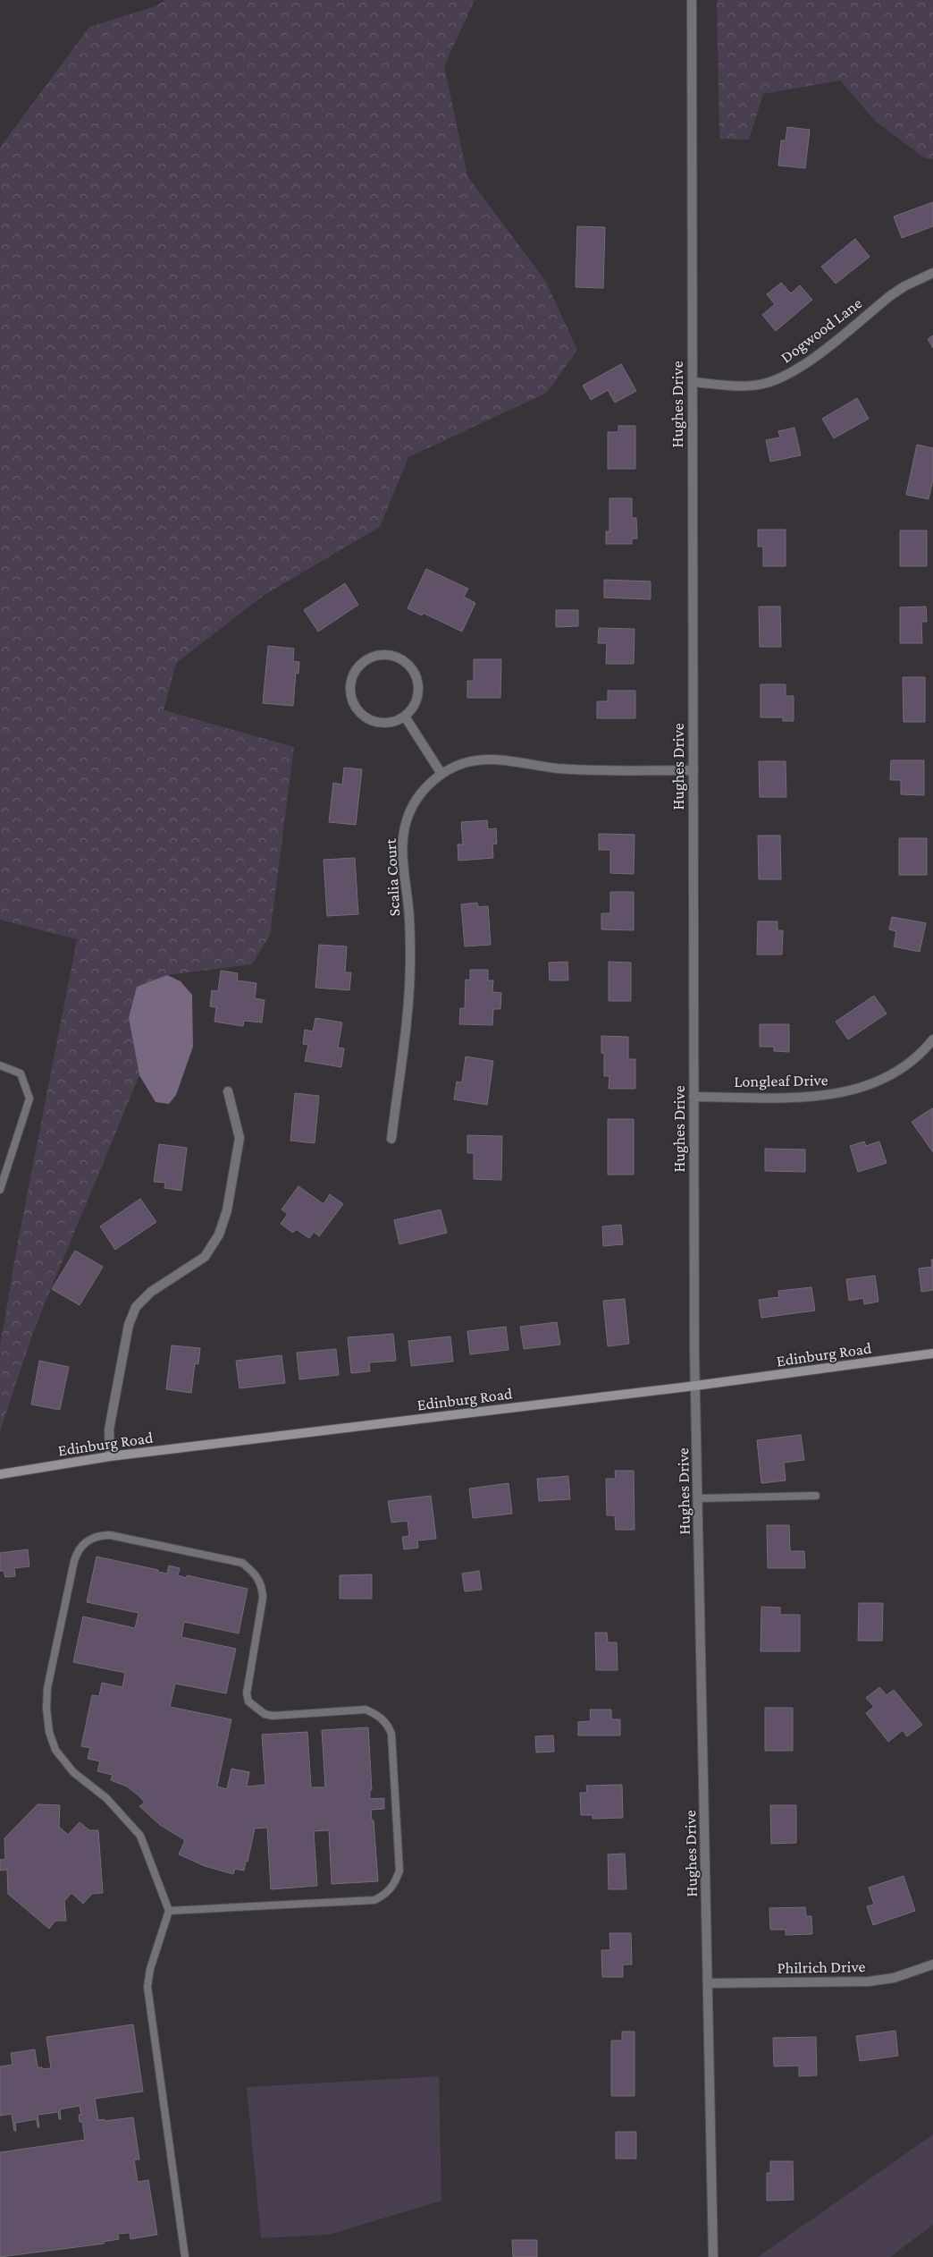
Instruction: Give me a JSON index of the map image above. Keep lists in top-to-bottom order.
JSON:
{
  "streets": {
    "main road": ["Edinburg Road"],
    "street": [
      "Dogwood Lane",
      "Hughes Drive",
      "Scalia Court",
      "Longleaf Drive",
      "Philrich Drive"
    ]
  },
  "crossings": [
    ["Dogwood Lane", "Hughes Drive"],
    ["Hughes Drive", "Scalia Court"],
    ["Hughes Drive", "Longleaf Drive"],
    ["Hughes Drive", "Edinburg Road"],
    ["Hughes Drive", "Philrich Drive"]
  ]
}
